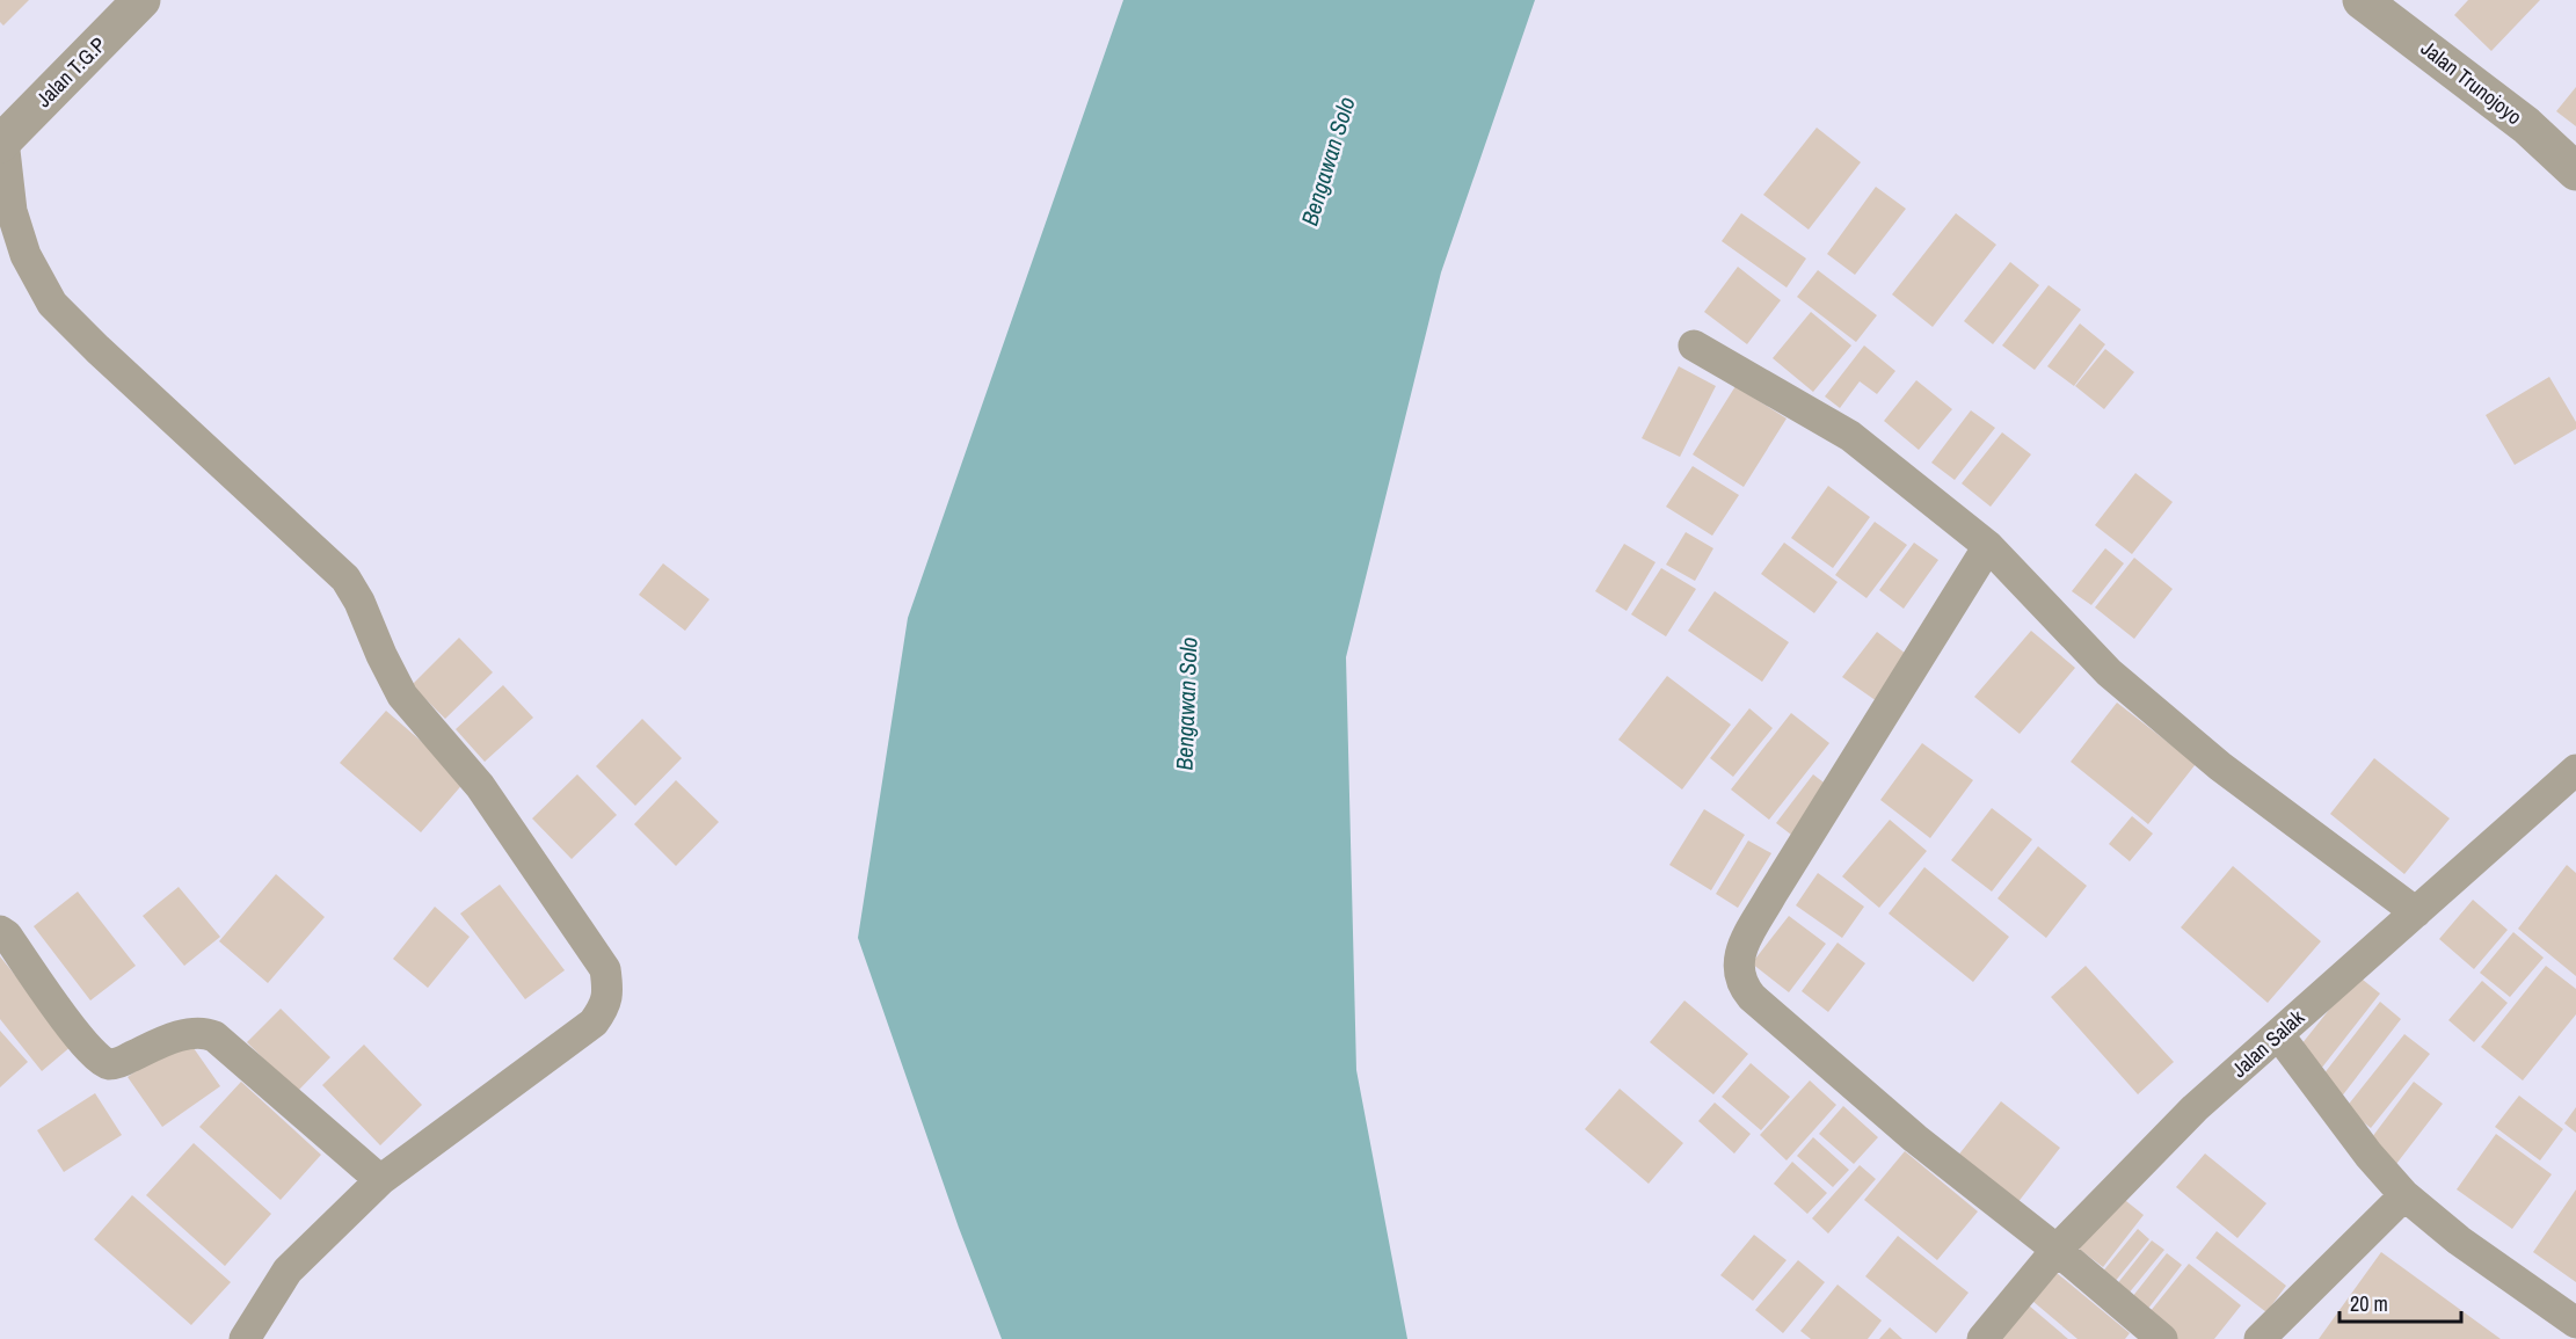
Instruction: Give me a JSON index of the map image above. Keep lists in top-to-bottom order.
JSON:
{
  "streets": {
    "street": ["Jalan T.G.P", "Jalan Trunojoyo", "Jalan Salak"]
  },
  "water": ["Bengawan Solo"],
  "scale_bar": "20 m"
}
